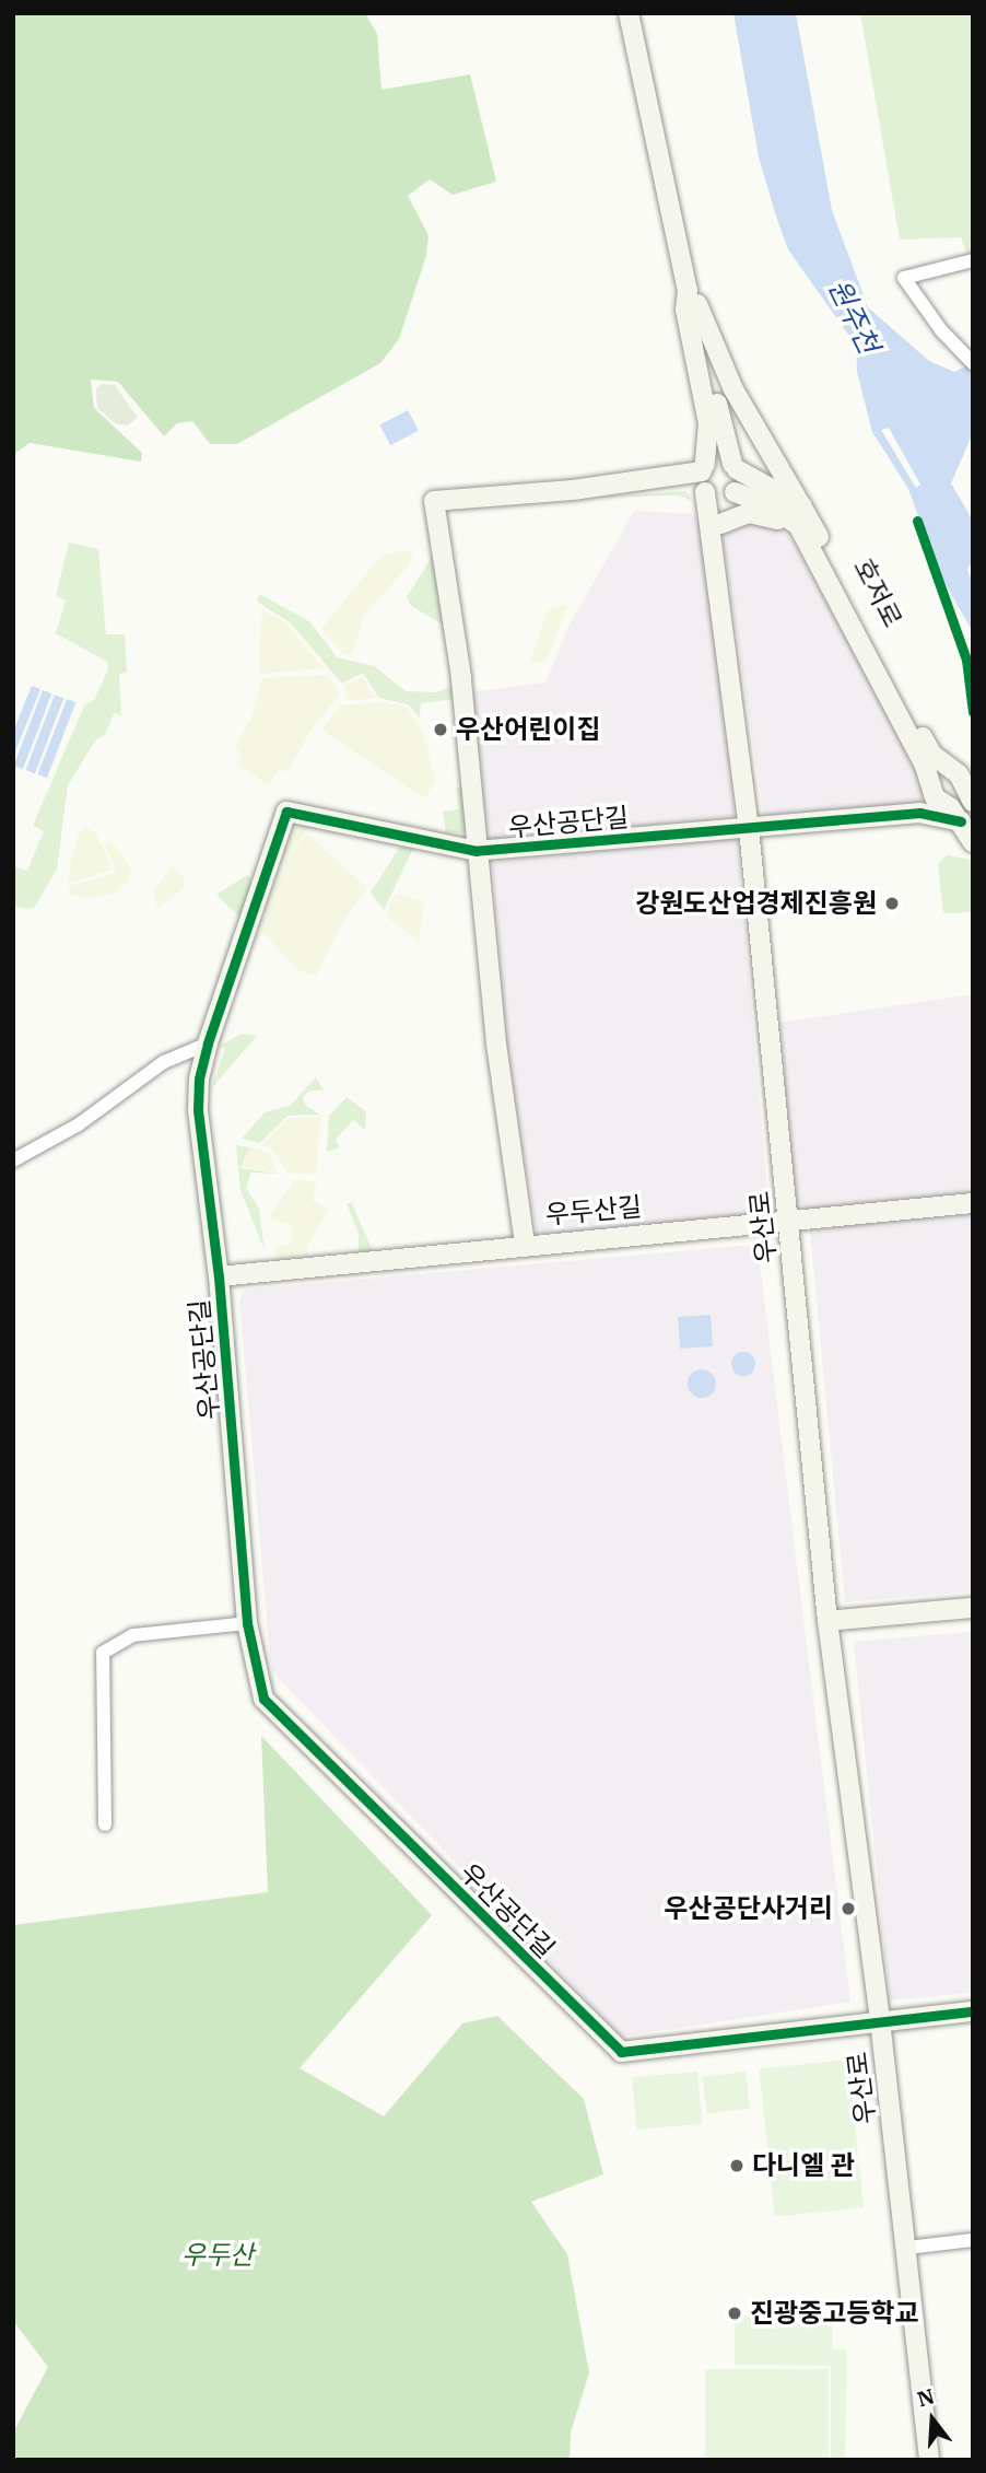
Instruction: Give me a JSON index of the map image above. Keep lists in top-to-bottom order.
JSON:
{
  "streets": {
    "street": [
      "호저로",
      "우산공단길",
      "우두산길",
      "우산로"
    ]
  },
  "crossings": [
    ["호저로", "우산로"],
    ["우산공단길", "우두산길"],
    ["우산공단길", "우산로"],
    ["우두산길", "우산로"]
  ],
  "water": ["원주천"],
  "parks": ["우두산"],
  "places": [
    "우산어린이집",
    "강원도산업경제진흥원",
    "우산공단사거리",
    "다니엘 관",
    "진광중고등학교"
  ],
  "north": "top"
}
